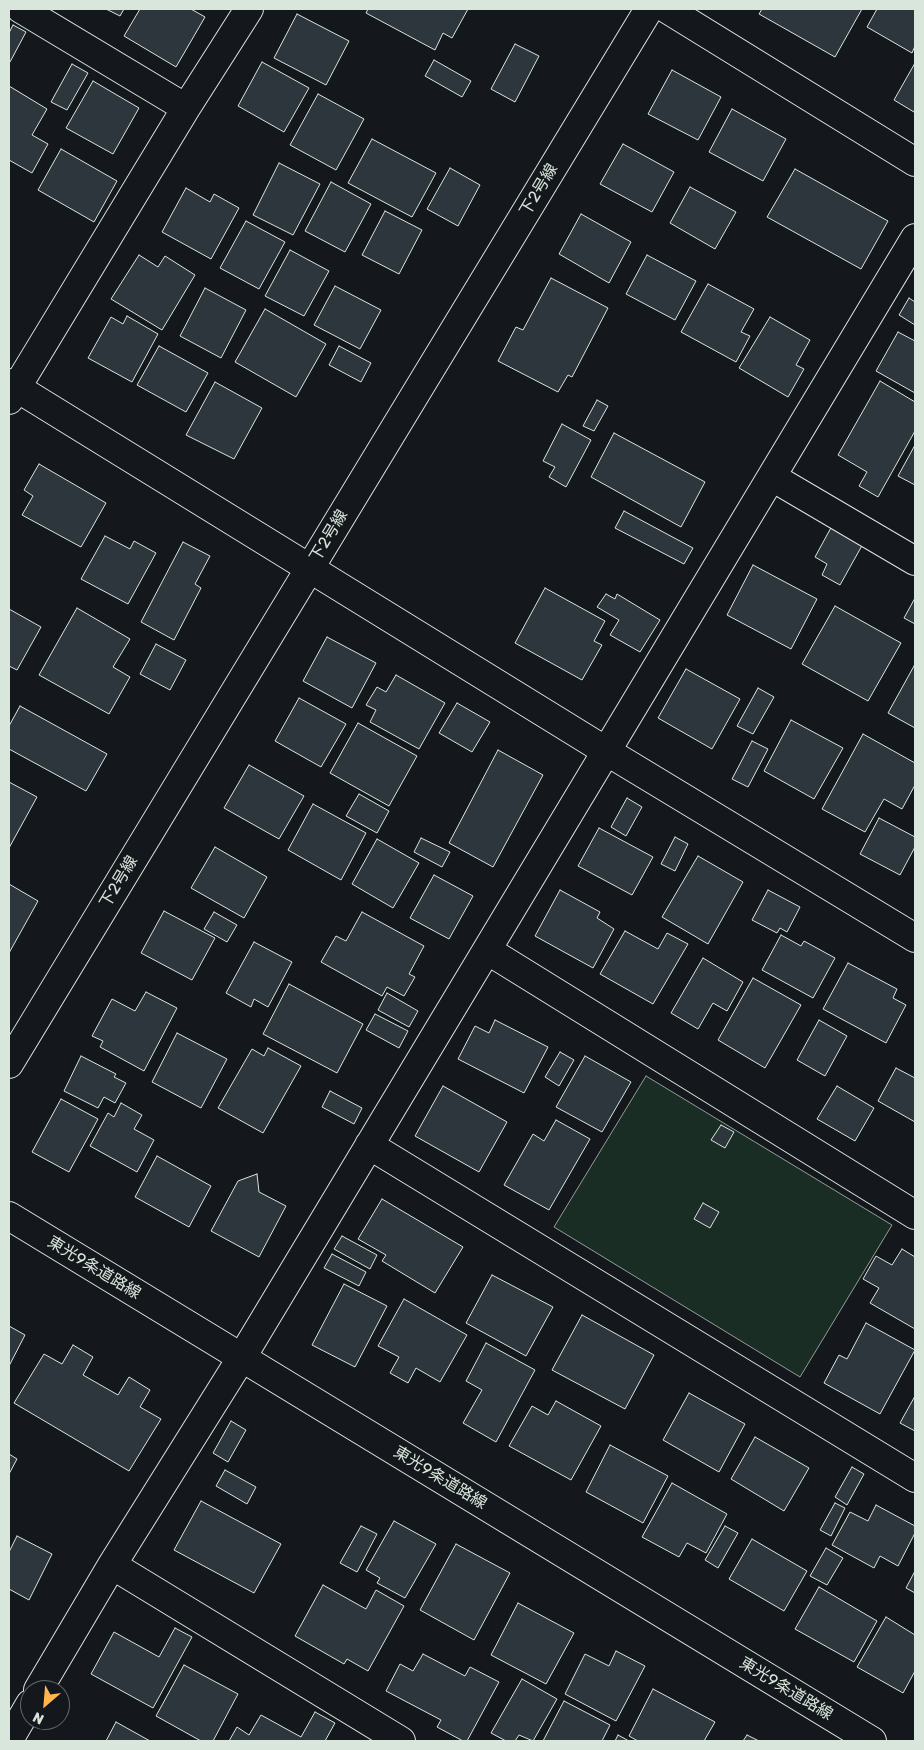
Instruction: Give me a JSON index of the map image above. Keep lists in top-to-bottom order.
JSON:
{
  "streets": {
    "street": ["下2号線", "東光9条道路線"]
  },
  "north": "bottom left"
}
